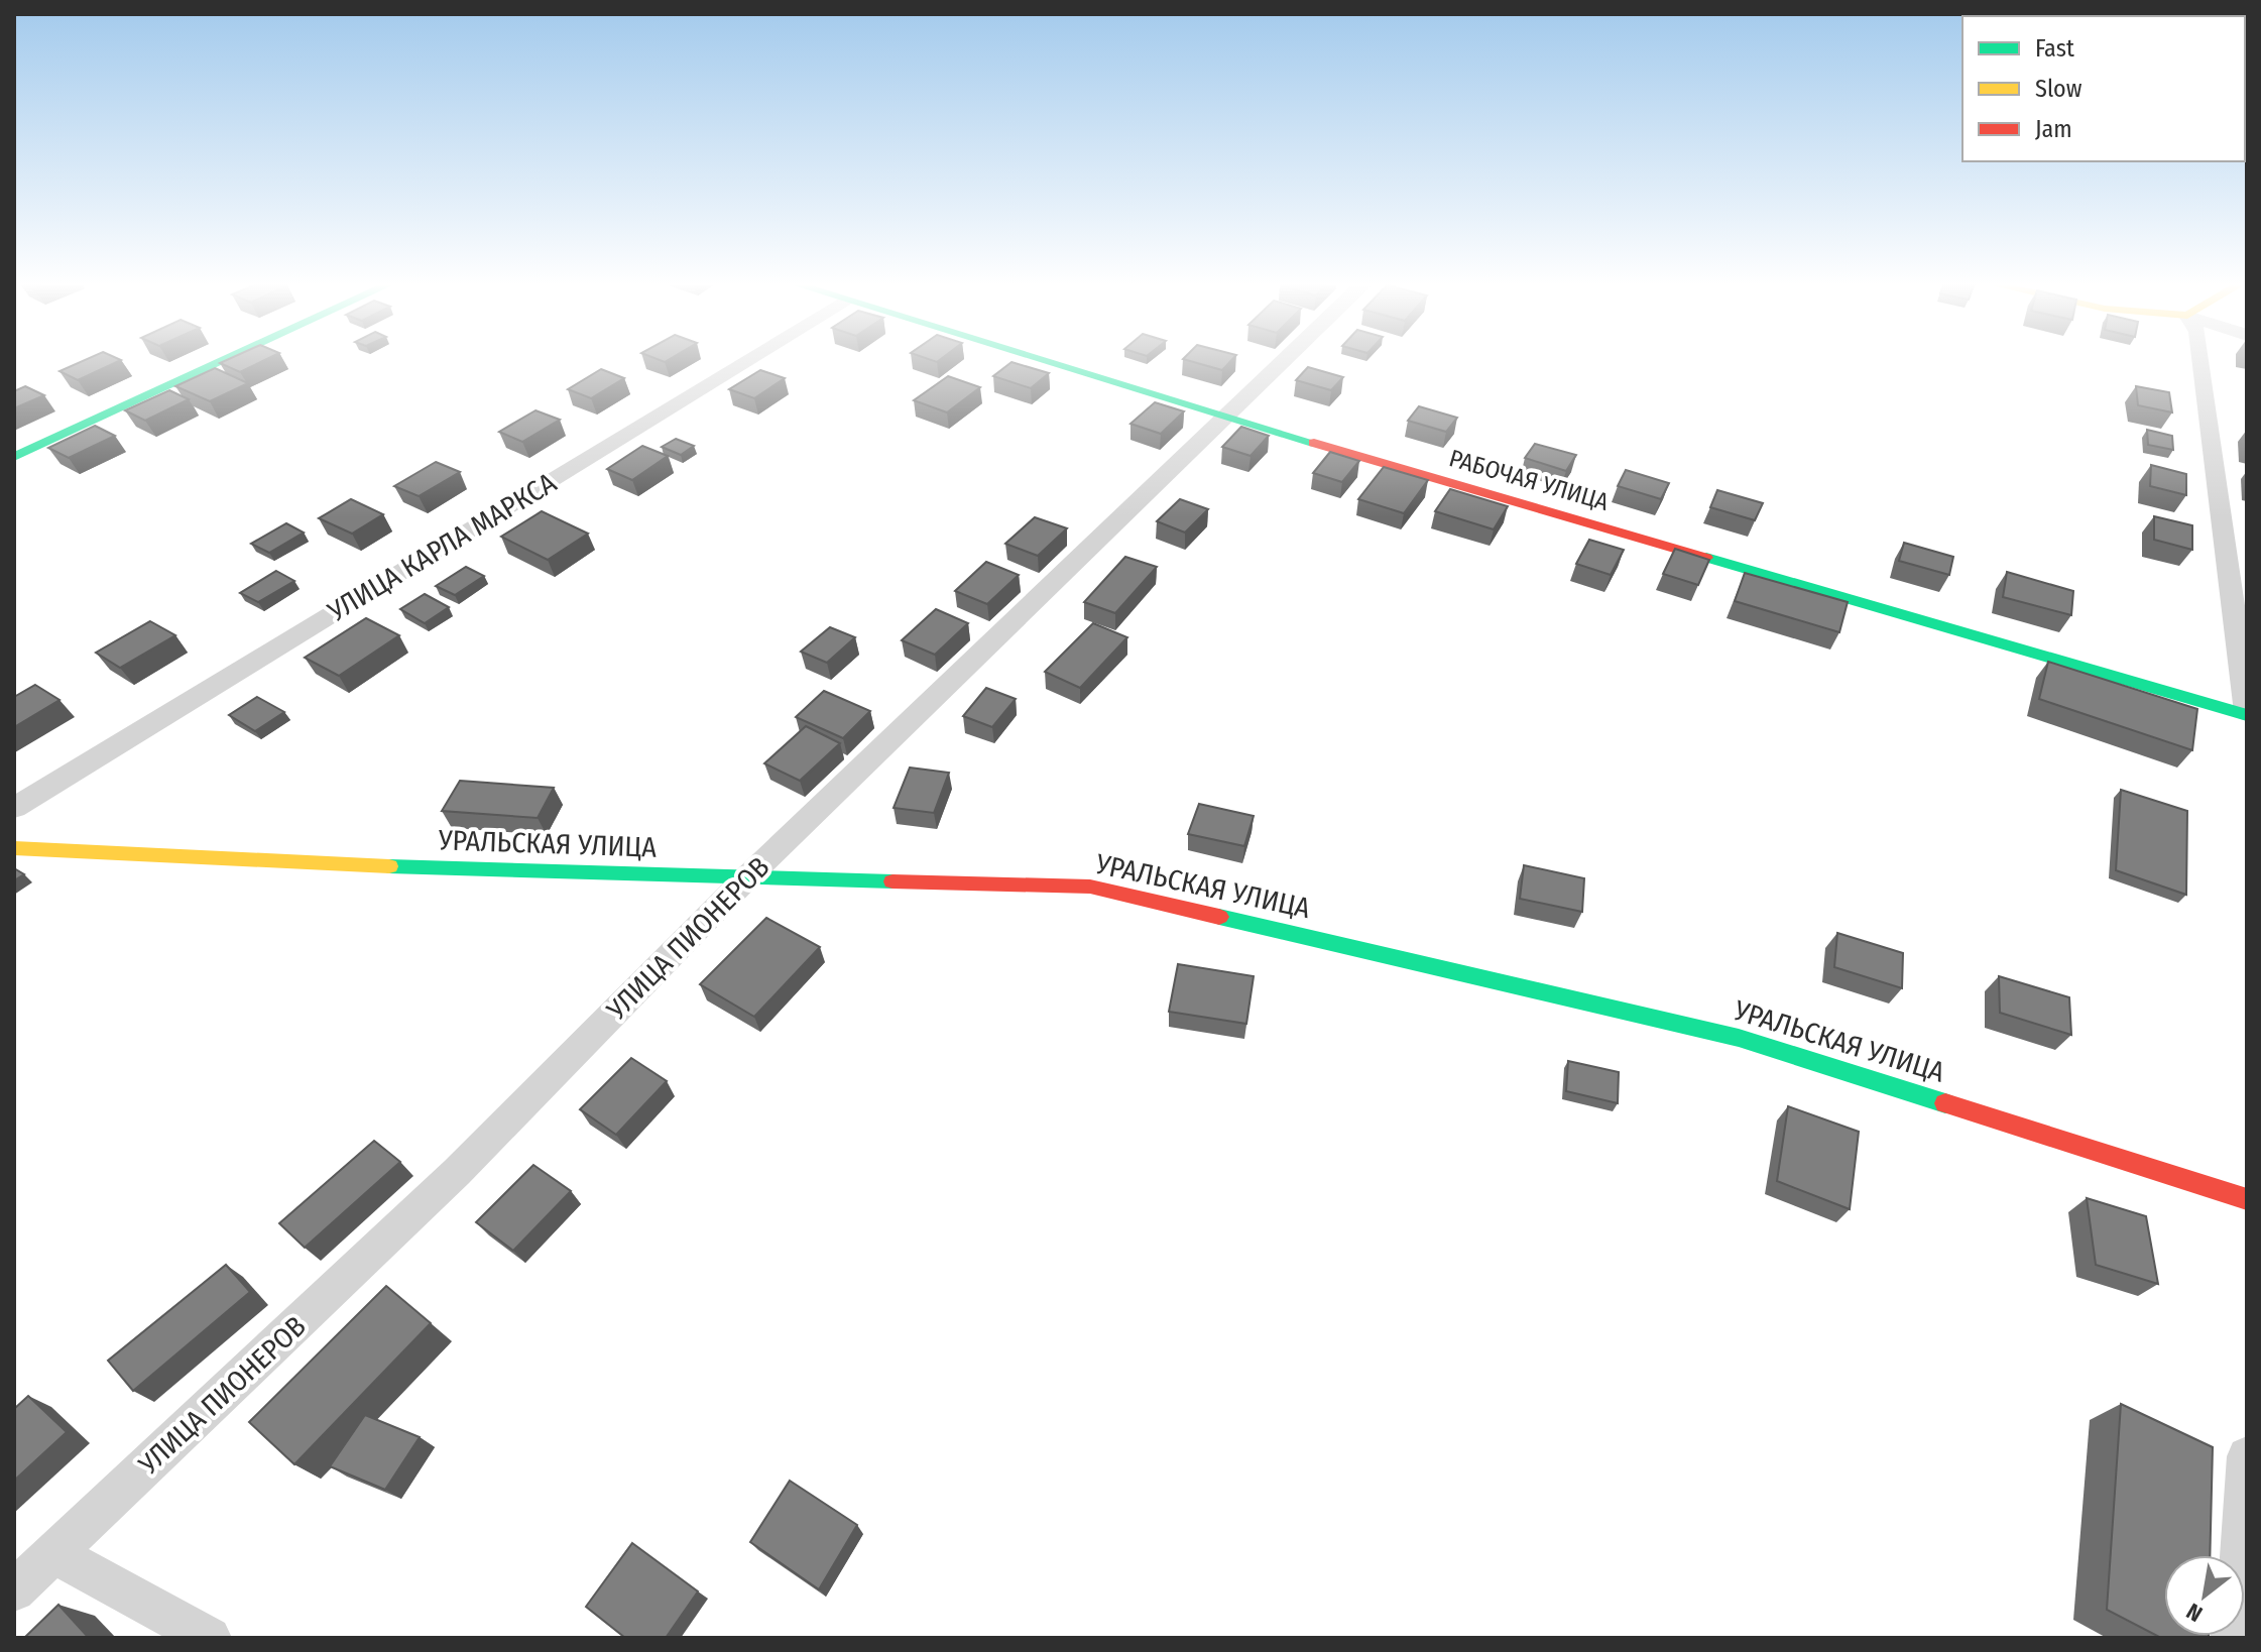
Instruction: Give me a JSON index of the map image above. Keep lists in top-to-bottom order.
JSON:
{
  "streets": {
    "street": [
      "РАБОЧАЯ УЛИЦА",
      "УЛИЦА КАРЛА МАРКСА",
      "УРАЛЬСКАЯ УЛИЦА",
      "УЛИЦА ПИОНЕРОВ"
    ]
  },
  "crossings": [
    ["РАБОЧАЯ УЛИЦА", "УЛИЦА ПИОНЕРОВ"],
    ["УРАЛЬСКАЯ УЛИЦА", "УЛИЦА ПИОНЕРОВ"]
  ],
  "legend": ["Fast", "Slow", "Jam"],
  "north": "bottom left"
}
